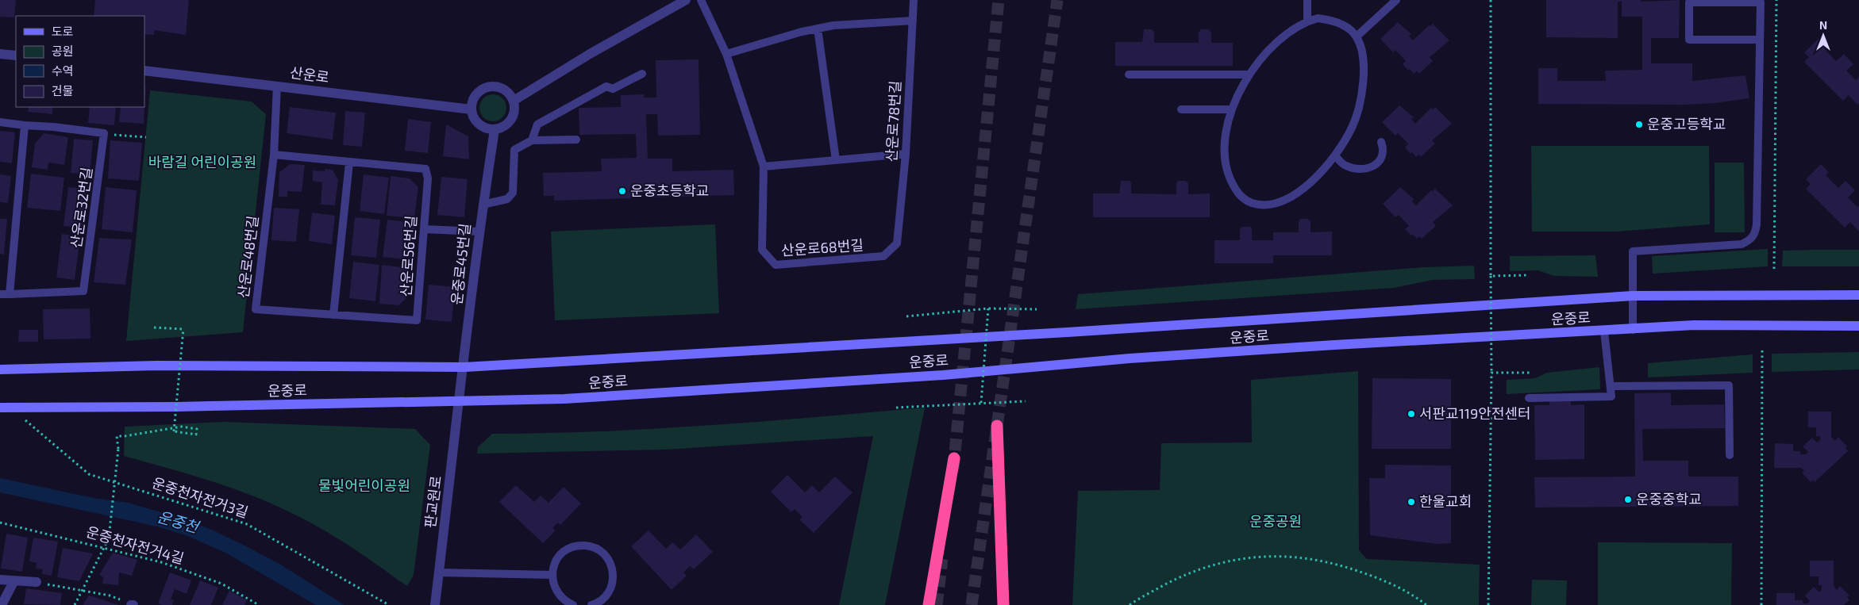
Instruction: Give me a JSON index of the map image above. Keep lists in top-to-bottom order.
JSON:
{
  "streets": {
    "main road": ["운중로"],
    "street": ["산운로", "운중로45번길", "판교원로"],
    "lane": [
      "산운로78번길",
      "산운로32번길",
      "산운로68번길",
      "산운로56번길",
      "산운로48번길"
    ],
    "path": ["운중천자전거3길", "운중천자전거4길"]
  },
  "crossings": [
    ["산운로", "산운로48번길"],
    ["산운로", "운중로45번길"],
    ["산운로78번길", "산운로68번길"],
    ["산운로56번길", "산운로48번길"],
    ["운중로45번길", "운중로"],
    ["운중로45번길", "판교원로"],
    ["운중로", "운중천자전거3길"],
    ["운중로", "판교원로"]
  ],
  "water": ["운중천"],
  "parks": ["바람길 어린이공원", "물빛어린이공원", "운중공원"],
  "places": [
    "운중고등학교",
    "운중초등학교",
    "서판교119안전센터",
    "운중중학교",
    "한울교회"
  ],
  "legend": [
    "도로",
    "공원",
    "수역",
    "건물"
  ],
  "north": "top"
}
